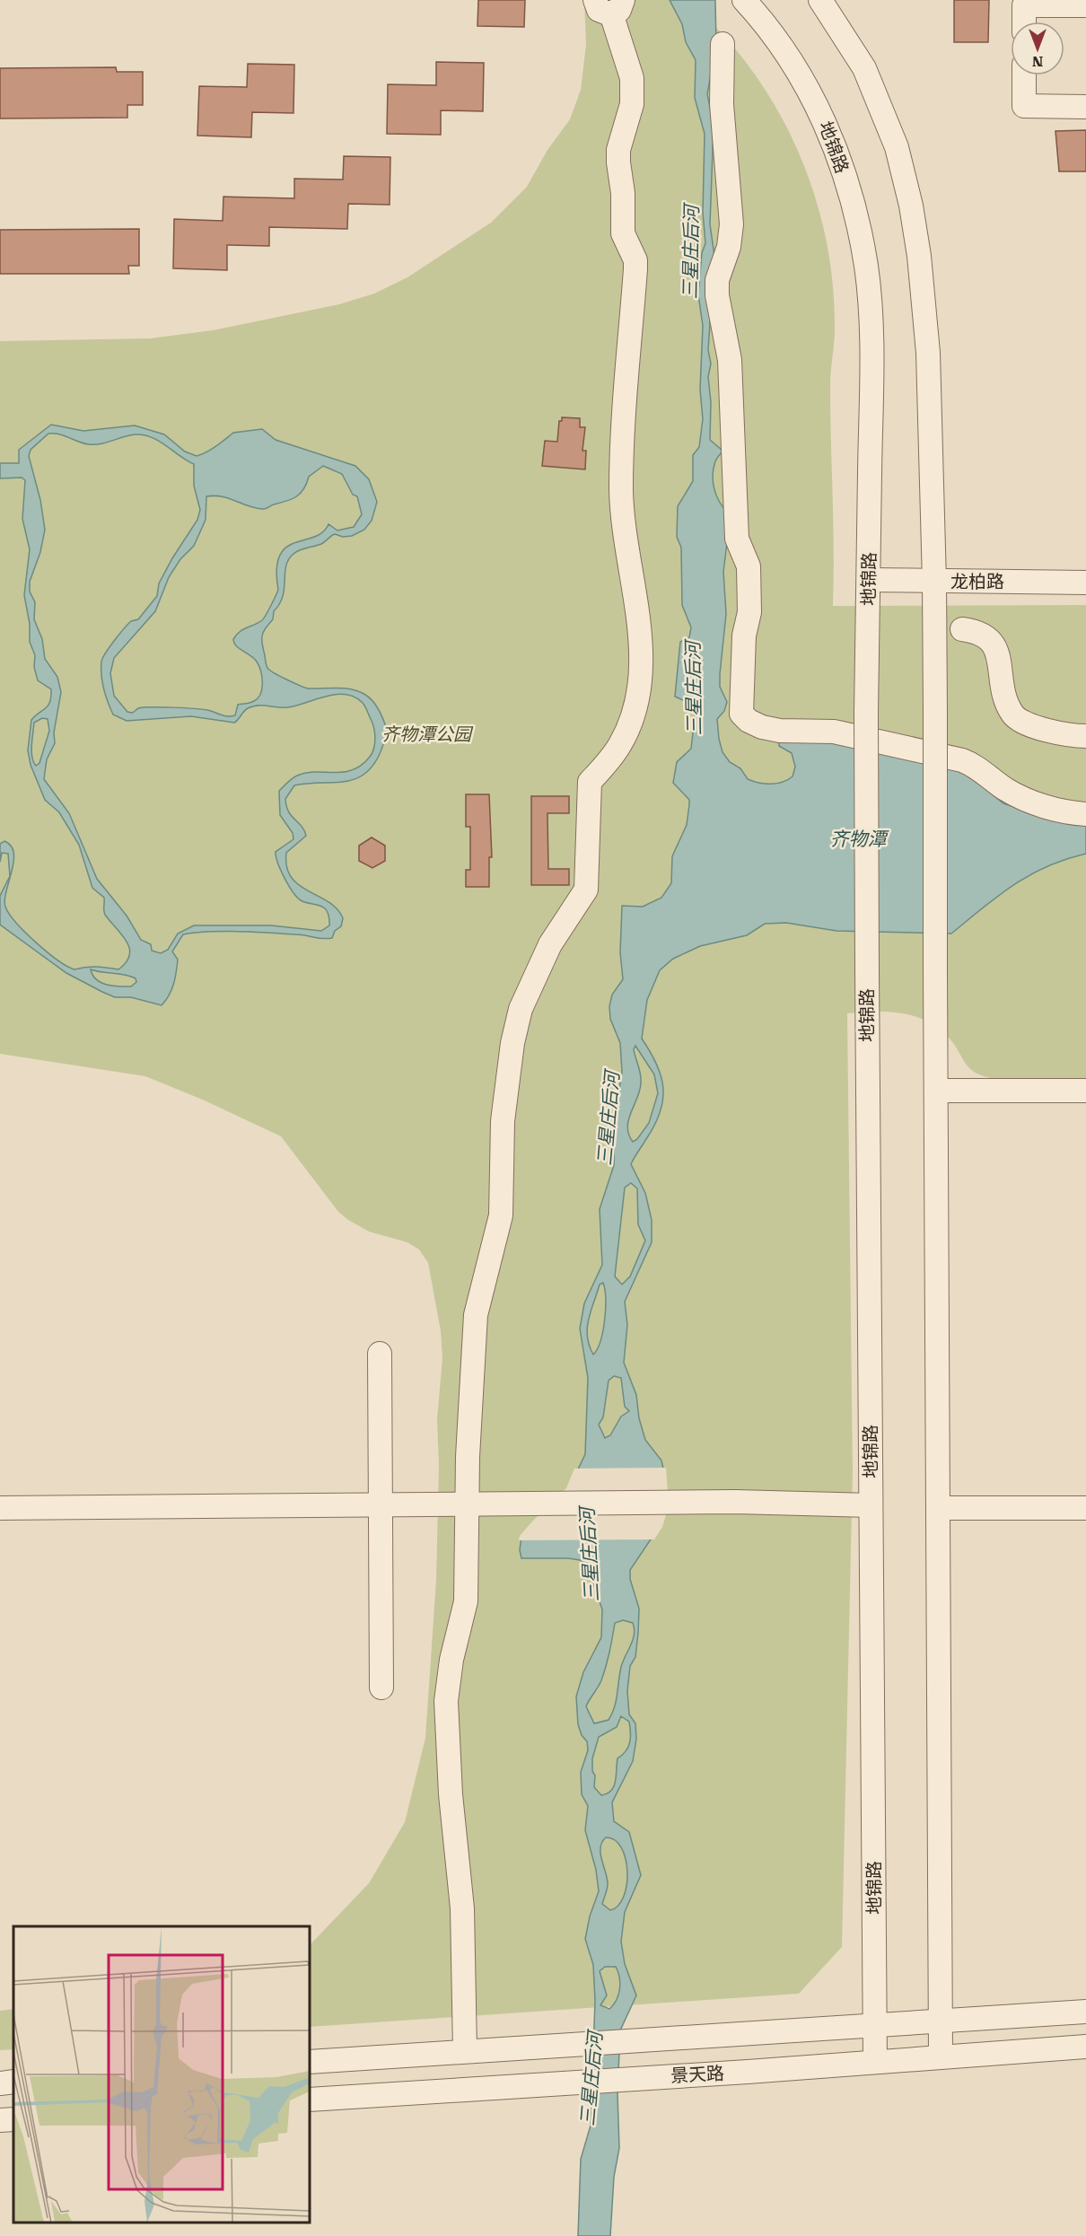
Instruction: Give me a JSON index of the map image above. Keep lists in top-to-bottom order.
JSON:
{
  "streets": {
    "street": ["地锦路", "龙柏路", "景天路"]
  },
  "crossings": [
    ["地锦路", "龙柏路"],
    ["地锦路", "景天路"]
  ],
  "water": ["三星庄后河", "齐物潭"],
  "parks": ["齐物潭公园"],
  "north": "bottom"
}
